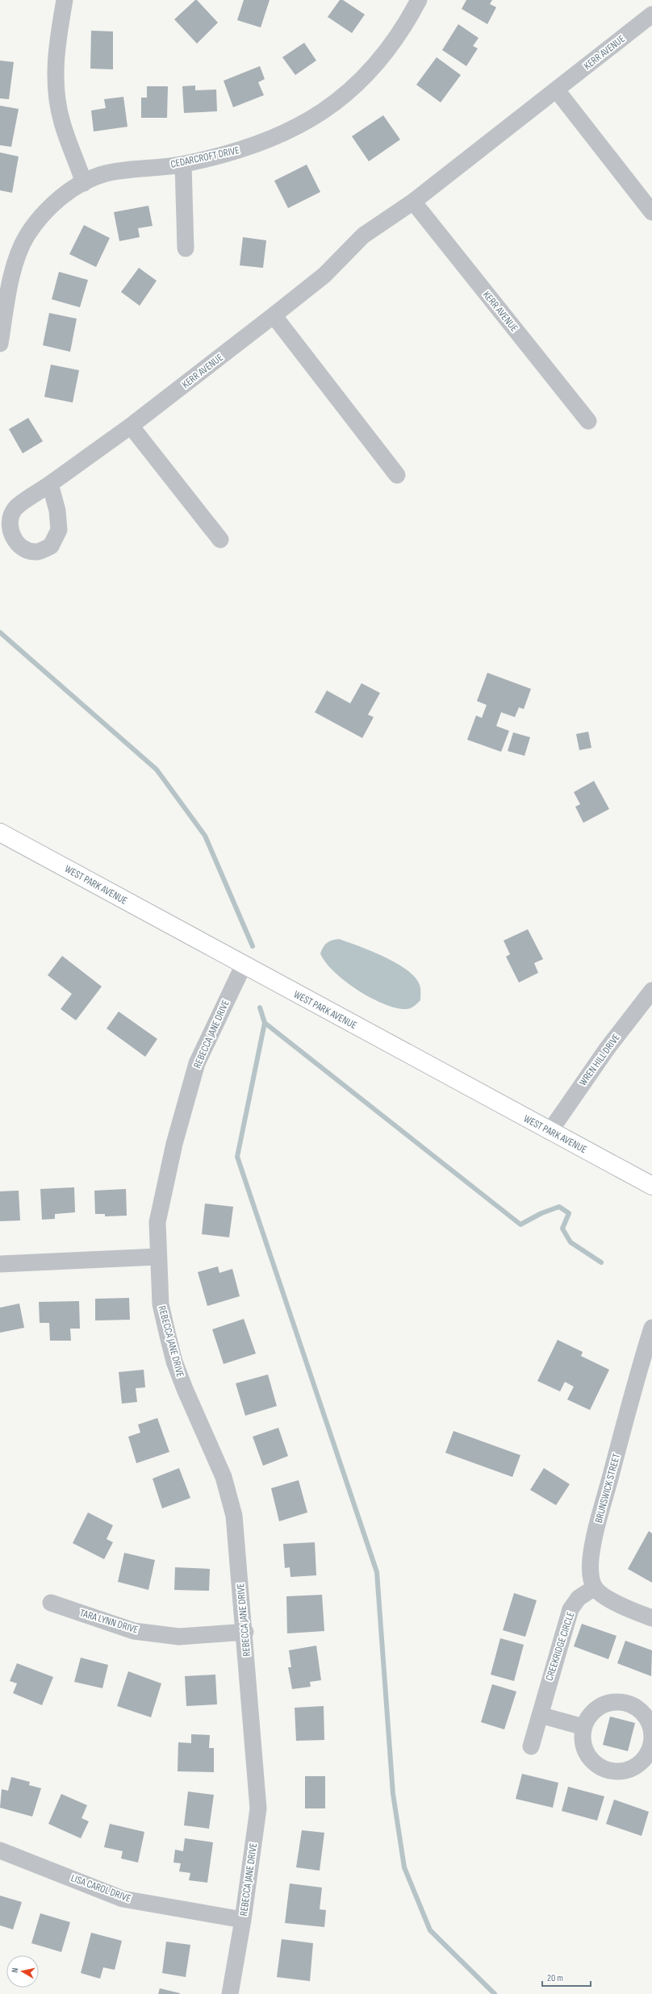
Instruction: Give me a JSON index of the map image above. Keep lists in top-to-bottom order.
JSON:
{
  "streets": {
    "main road": ["WEST PARK AVENUE"],
    "street": [
      "KERR AVENUE",
      "CEDARCROFT DRIVE",
      "REBECCA JANE DRIVE",
      "WREN HILL DRIVE",
      "BRUNSWICK STREET",
      "TARA LYNN DRIVE",
      "CREEKRIDGE CIRCLE",
      "LISA CAROL DRIVE"
    ]
  },
  "crossings": [
    ["WEST PARK AVENUE", "REBECCA JANE DRIVE"],
    ["WEST PARK AVENUE", "WREN HILL DRIVE"],
    ["REBECCA JANE DRIVE", "TARA LYNN DRIVE"],
    ["REBECCA JANE DRIVE", "LISA CAROL DRIVE"],
    ["BRUNSWICK STREET", "CREEKRIDGE CIRCLE"]
  ],
  "scale_bar": "20 m",
  "north": "left"
}
